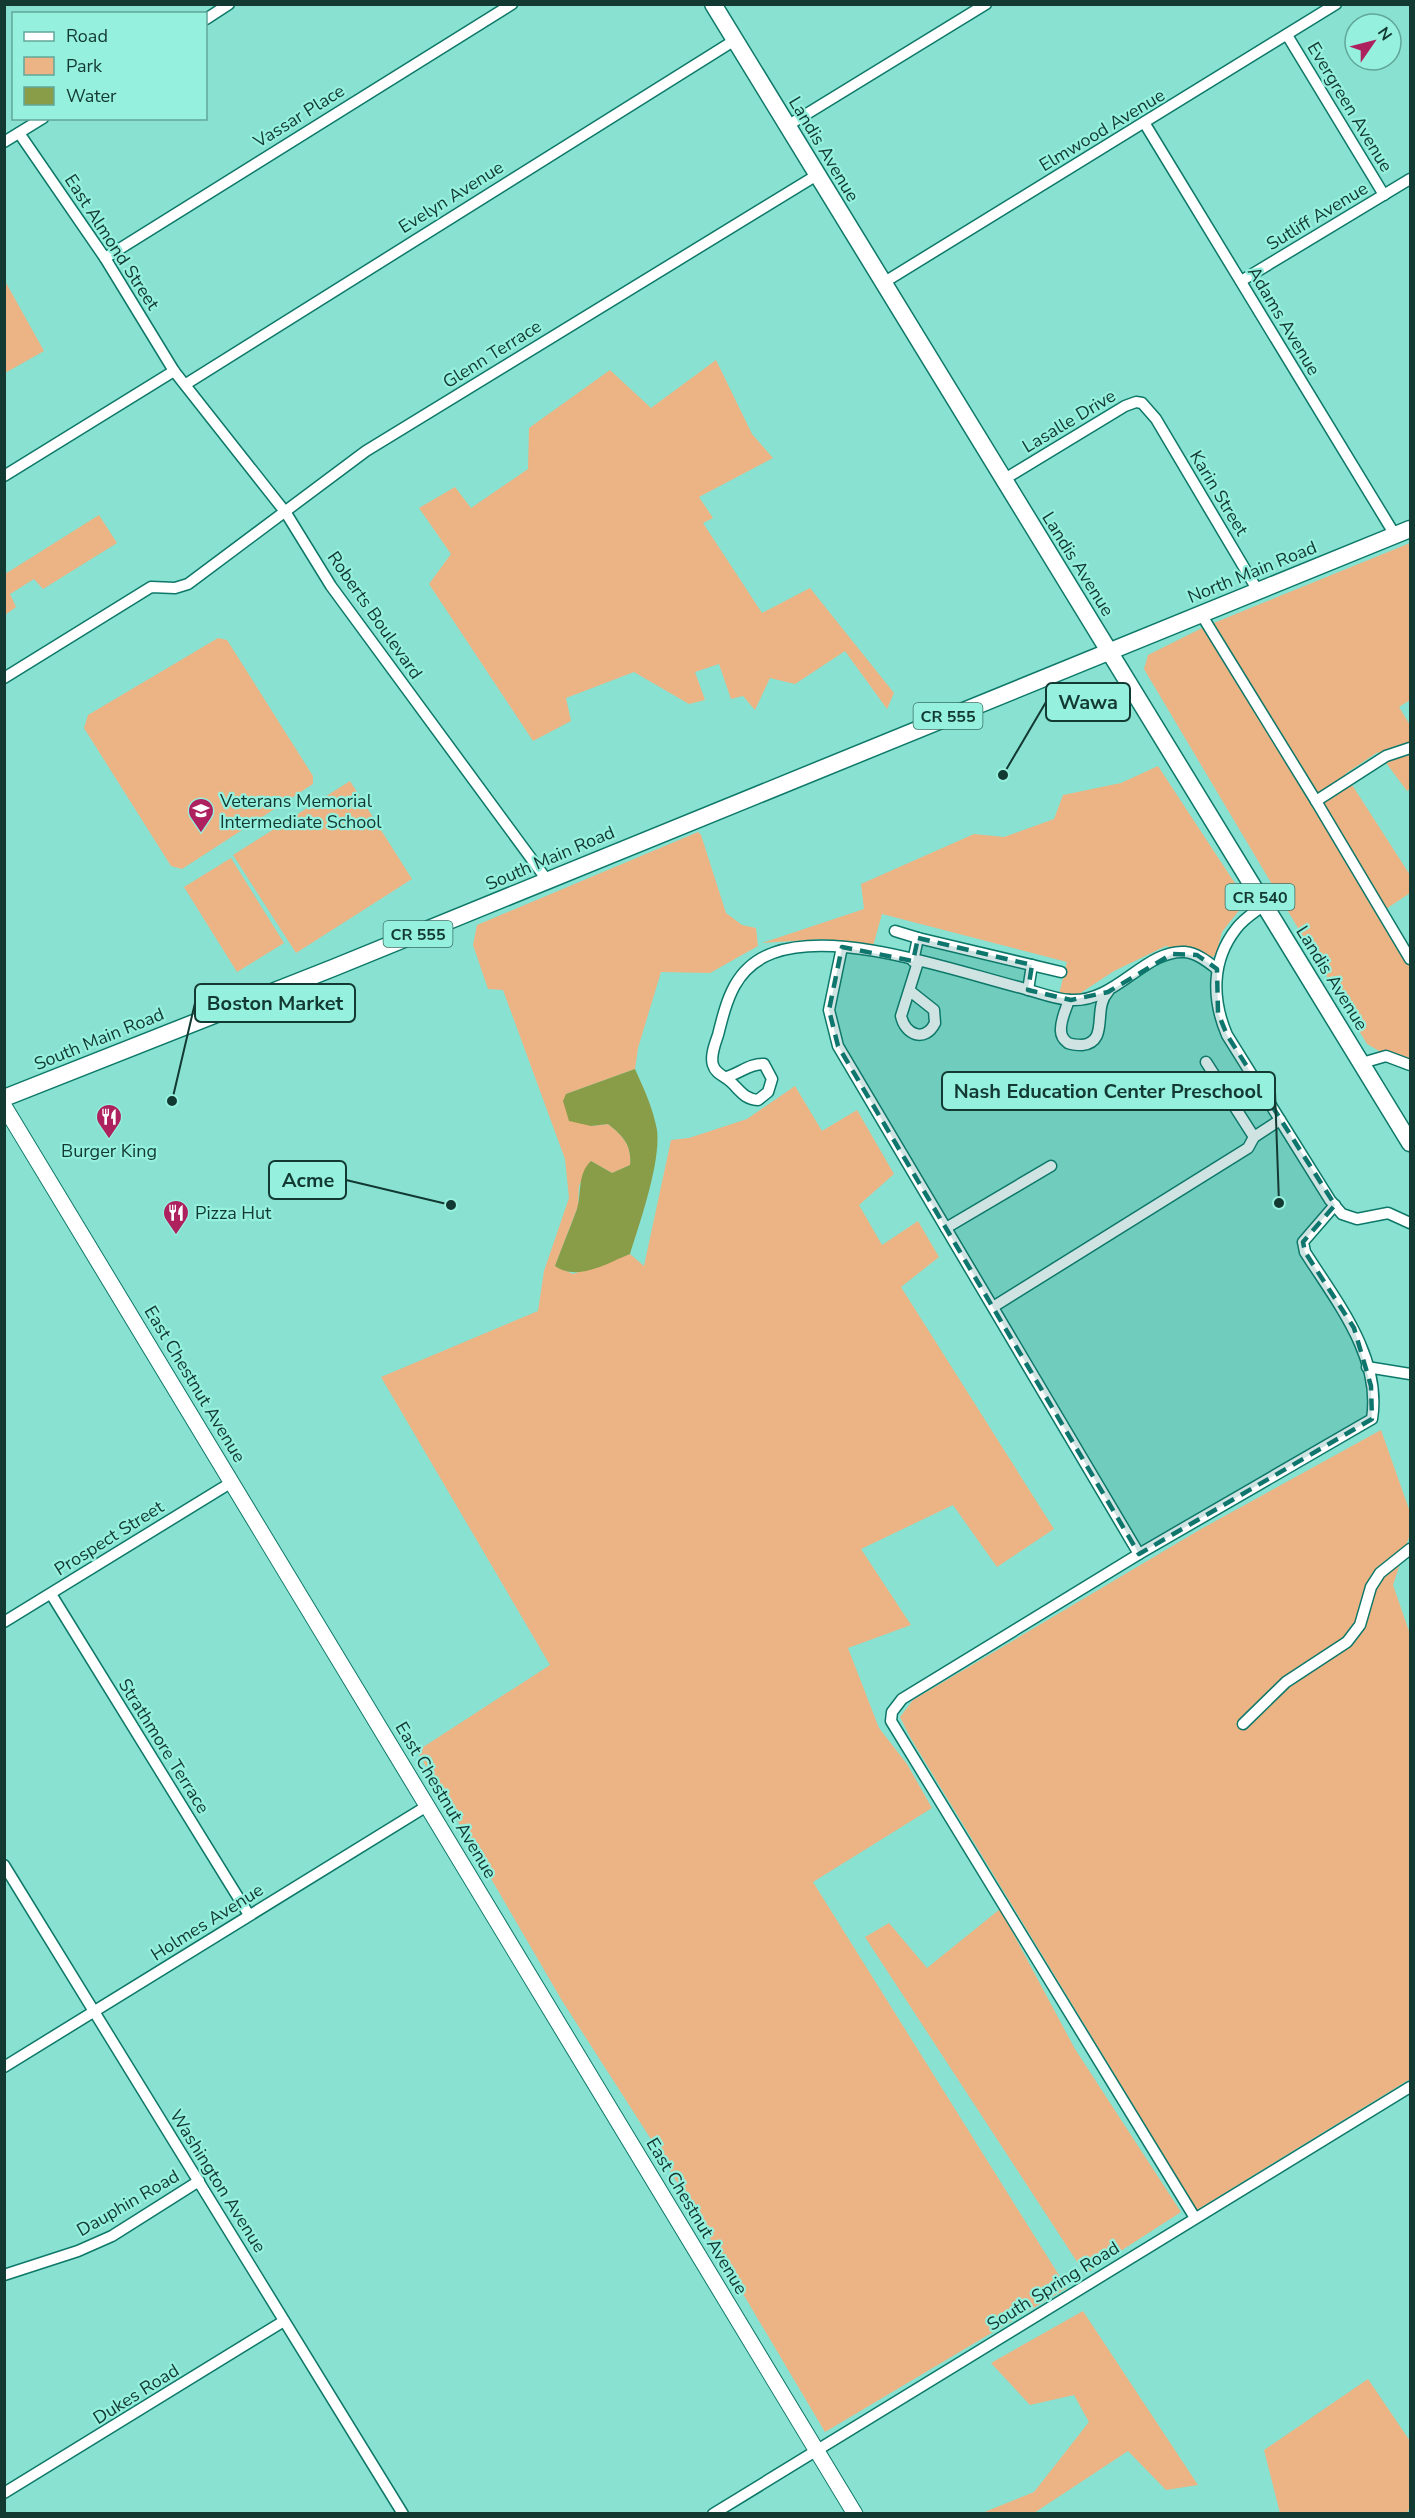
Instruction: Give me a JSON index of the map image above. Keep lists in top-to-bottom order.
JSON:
{
  "streets": {
    "main road": [
      "Landis Avenue",
      "North Main Road",
      "CR 555",
      "South Main Road",
      "CR 540"
    ],
    "street": [
      "Evergreen Avenue",
      "Vassar Place",
      "Elmwood Avenue",
      "Evelyn Avenue",
      "Sutliff Avenue",
      "East Almond Street",
      "Adams Avenue",
      "Glenn Terrace",
      "Lasalle Drive",
      "Karin Street",
      "Roberts Boulevard",
      "East Chestnut Avenue",
      "Prospect Street",
      "Strathmore Terrace",
      "Holmes Avenue",
      "Washington Avenue",
      "Dauphin Road",
      "South Spring Road",
      "Dukes Road"
    ]
  },
  "crossings": [
    ["Evergreen Avenue", "Elmwood Avenue"],
    ["Evergreen Avenue", "Sutliff Avenue"],
    ["Vassar Place", "East Almond Street"],
    ["Elmwood Avenue", "Landis Avenue"],
    ["Elmwood Avenue", "Adams Avenue"],
    ["Landis Avenue", "Evelyn Avenue"],
    ["Landis Avenue", "Glenn Terrace"],
    ["Landis Avenue", "Lasalle Drive"],
    ["Landis Avenue", "North Main Road"],
    ["Landis Avenue", "South Main Road"],
    ["Evelyn Avenue", "Roberts Boulevard"],
    ["Sutliff Avenue", "Adams Avenue"],
    ["East Almond Street", "Roberts Boulevard"],
    ["Adams Avenue", "North Main Road"],
    ["Glenn Terrace", "Roberts Boulevard"],
    ["Lasalle Drive", "Karin Street"],
    ["Karin Street", "North Main Road"],
    ["North Main Road", "South Main Road"],
    ["Roberts Boulevard", "South Main Road"],
    ["East Chestnut Avenue", "Prospect Street"],
    ["East Chestnut Avenue", "Holmes Avenue"],
    ["East Chestnut Avenue", "South Spring Road"],
    ["Prospect Street", "Strathmore Terrace"],
    ["Strathmore Terrace", "Holmes Avenue"],
    ["Holmes Avenue", "Washington Avenue"],
    ["Washington Avenue", "Dauphin Road"],
    ["Washington Avenue", "Dukes Road"]
  ],
  "places": {
    "other": [
      "Wawa",
      "Boston Market",
      "Nash Education Center Preschool",
      "Acme"
    ],
    "school or university": ["Veterans Memorial Intermediate School"],
    "restaurant": ["Burger King", "Pizza Hut"]
  },
  "legend": ["Road", "Park", "Water"],
  "north": "top right"
}
